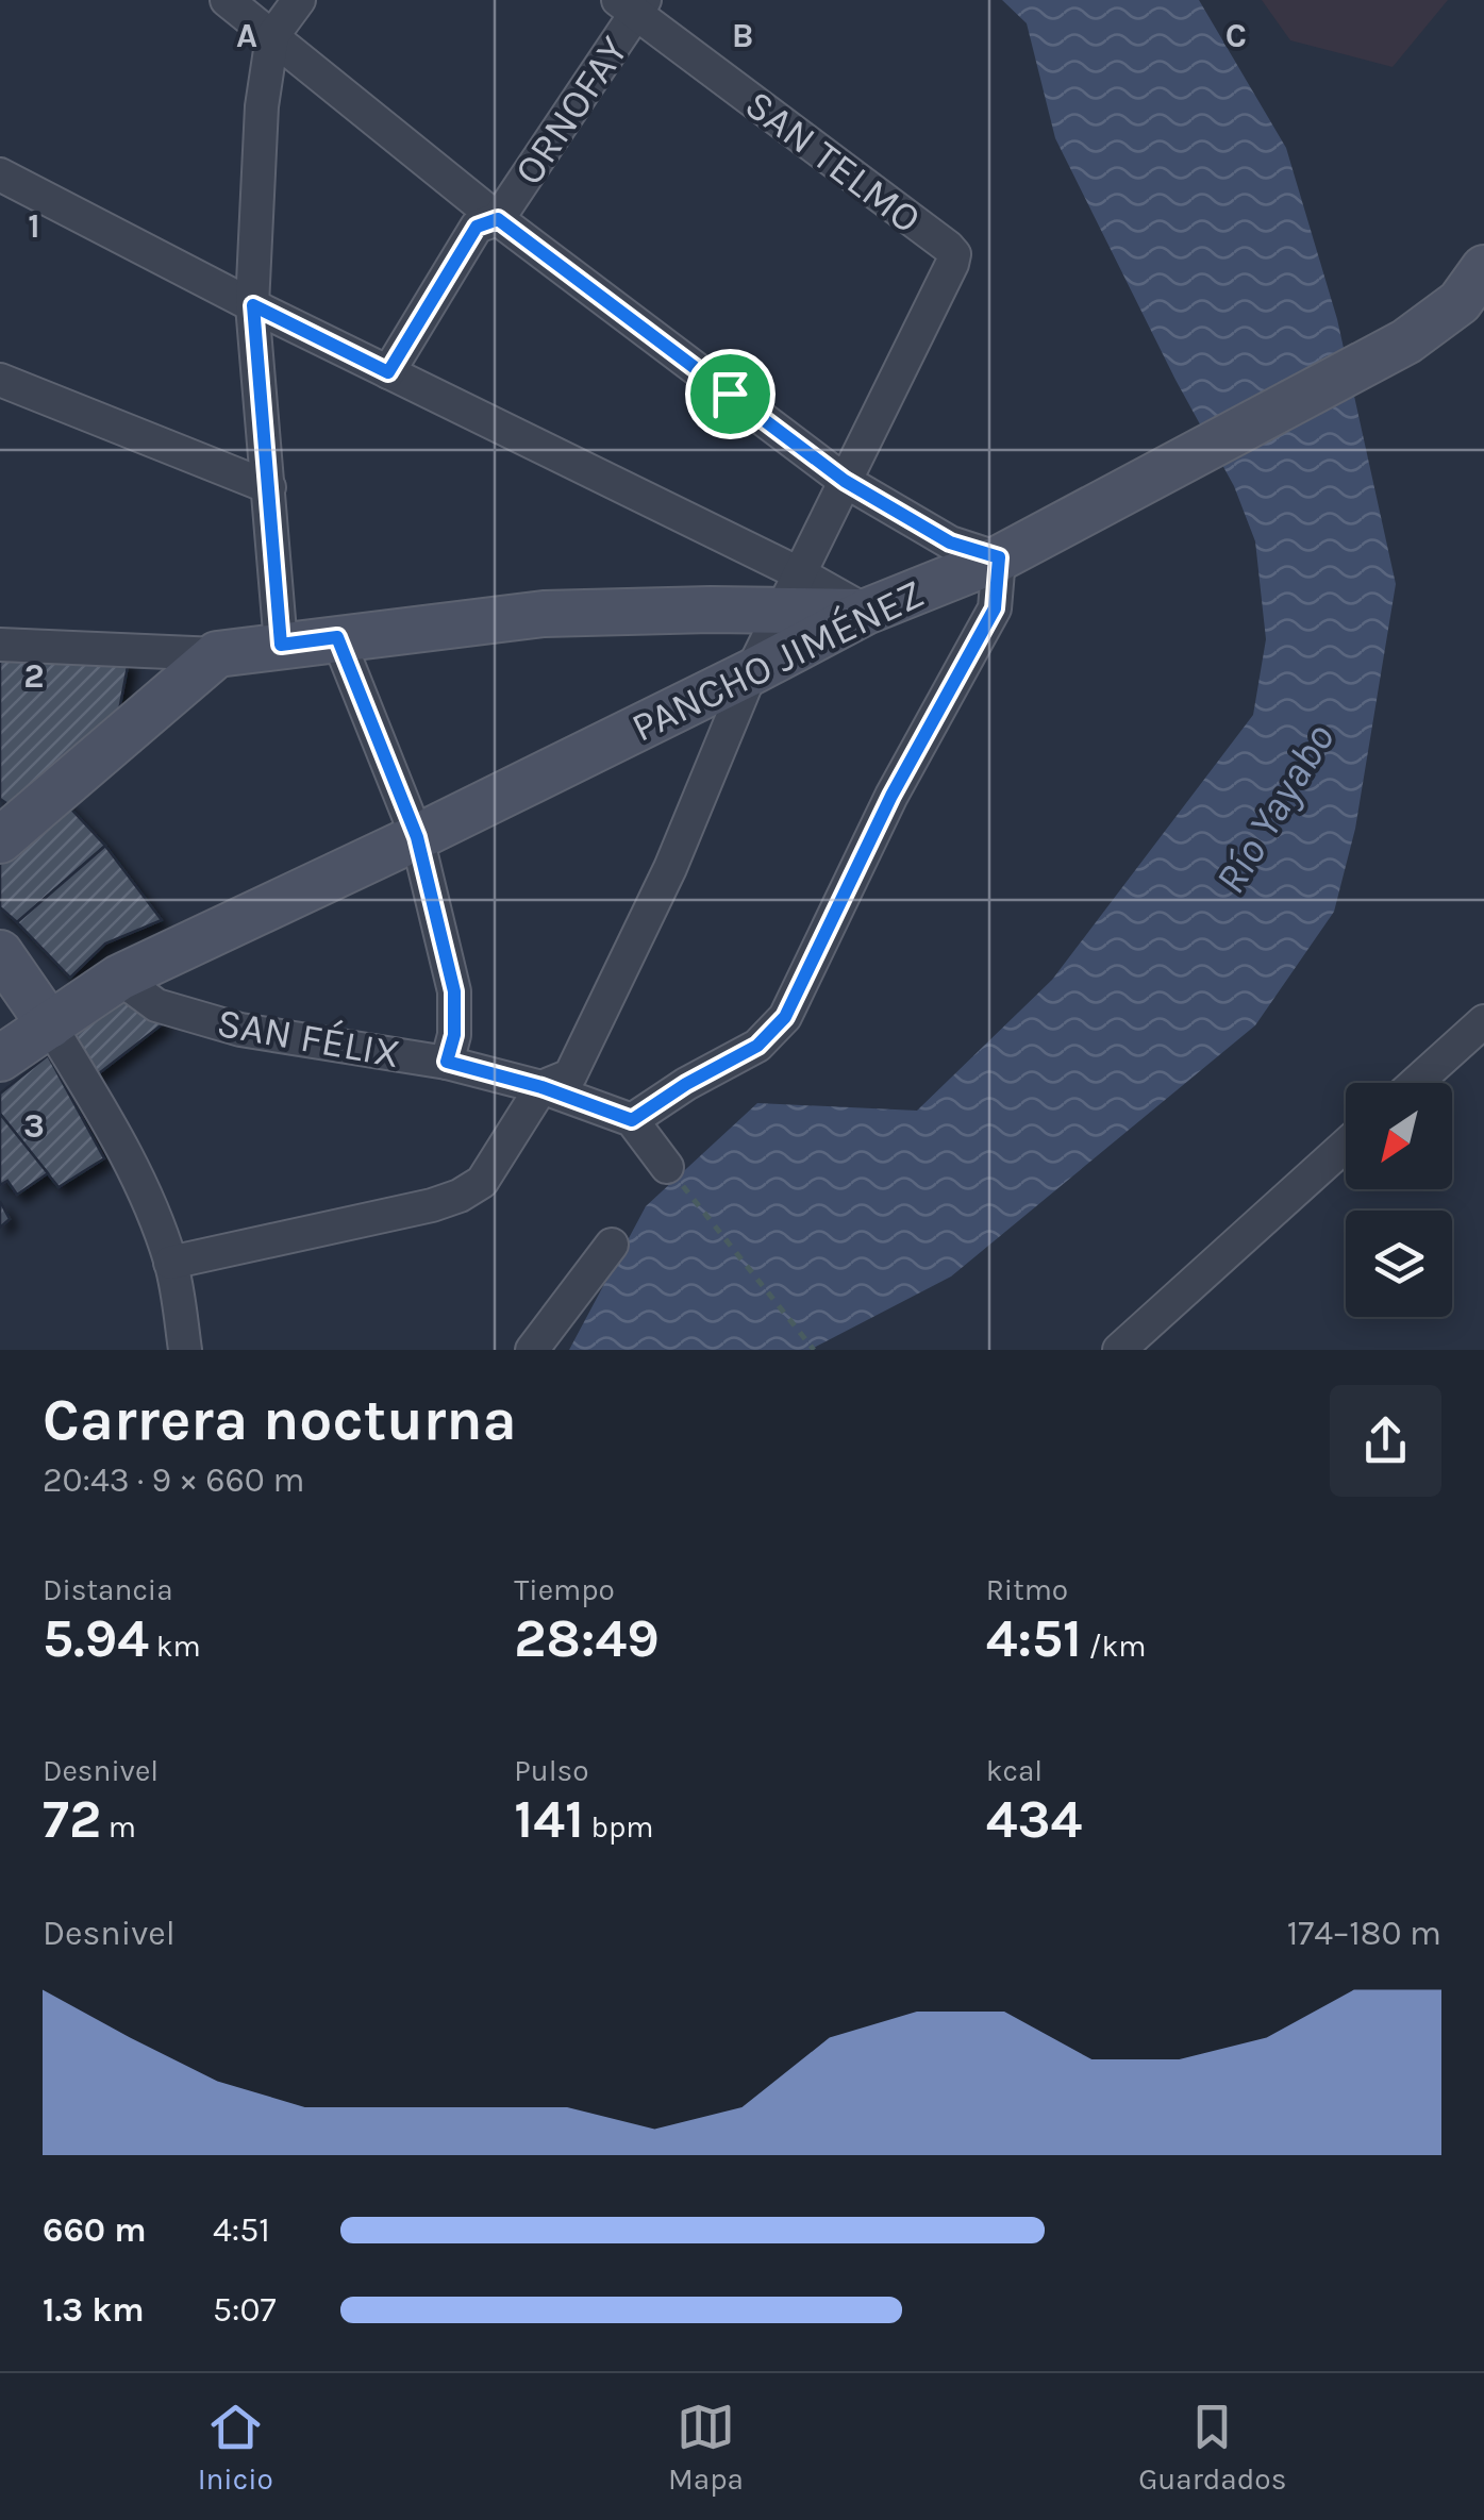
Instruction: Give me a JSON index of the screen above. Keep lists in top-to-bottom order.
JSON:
{
  "streets": {
    "main road": ["PANCHO JIMÉNEZ"],
    "street": ["ORNOFAY", "SAN TELMO", "SAN FÉLIX"]
  },
  "crossings": [
    ["ORNOFAY", "SAN TELMO"],
    ["PANCHO JIMÉNEZ", "SAN FÉLIX"]
  ],
  "water": ["Río Yayabo"],
  "north": "bottom left",
  "page": {
    "heading": ["Carrera nocturna", "20:43 · 9 × 660 m"],
    "stats": [
      ["Distancia", "5.94 km"],
      ["Tiempo", "28:49"],
      ["Ritmo", "4:51 /km"],
      ["Desnivel", "72 m"],
      ["Pulso", "141 bpm"],
      ["kcal", "434"]
    ],
    "chart": ["Desnivel", "174–180 m"],
    "list": [
      {
        "name": "660 m",
        "note": "4:51"
      },
      {
        "name": "1.3 km",
        "note": "5:07"
      }
    ],
    "tabs": ["Inicio", "Mapa", "Guardados"]
  },
  "grid": {
    "columns": ["A", "B", "C"],
    "rows": ["1", "2", "3"]
  }
}
